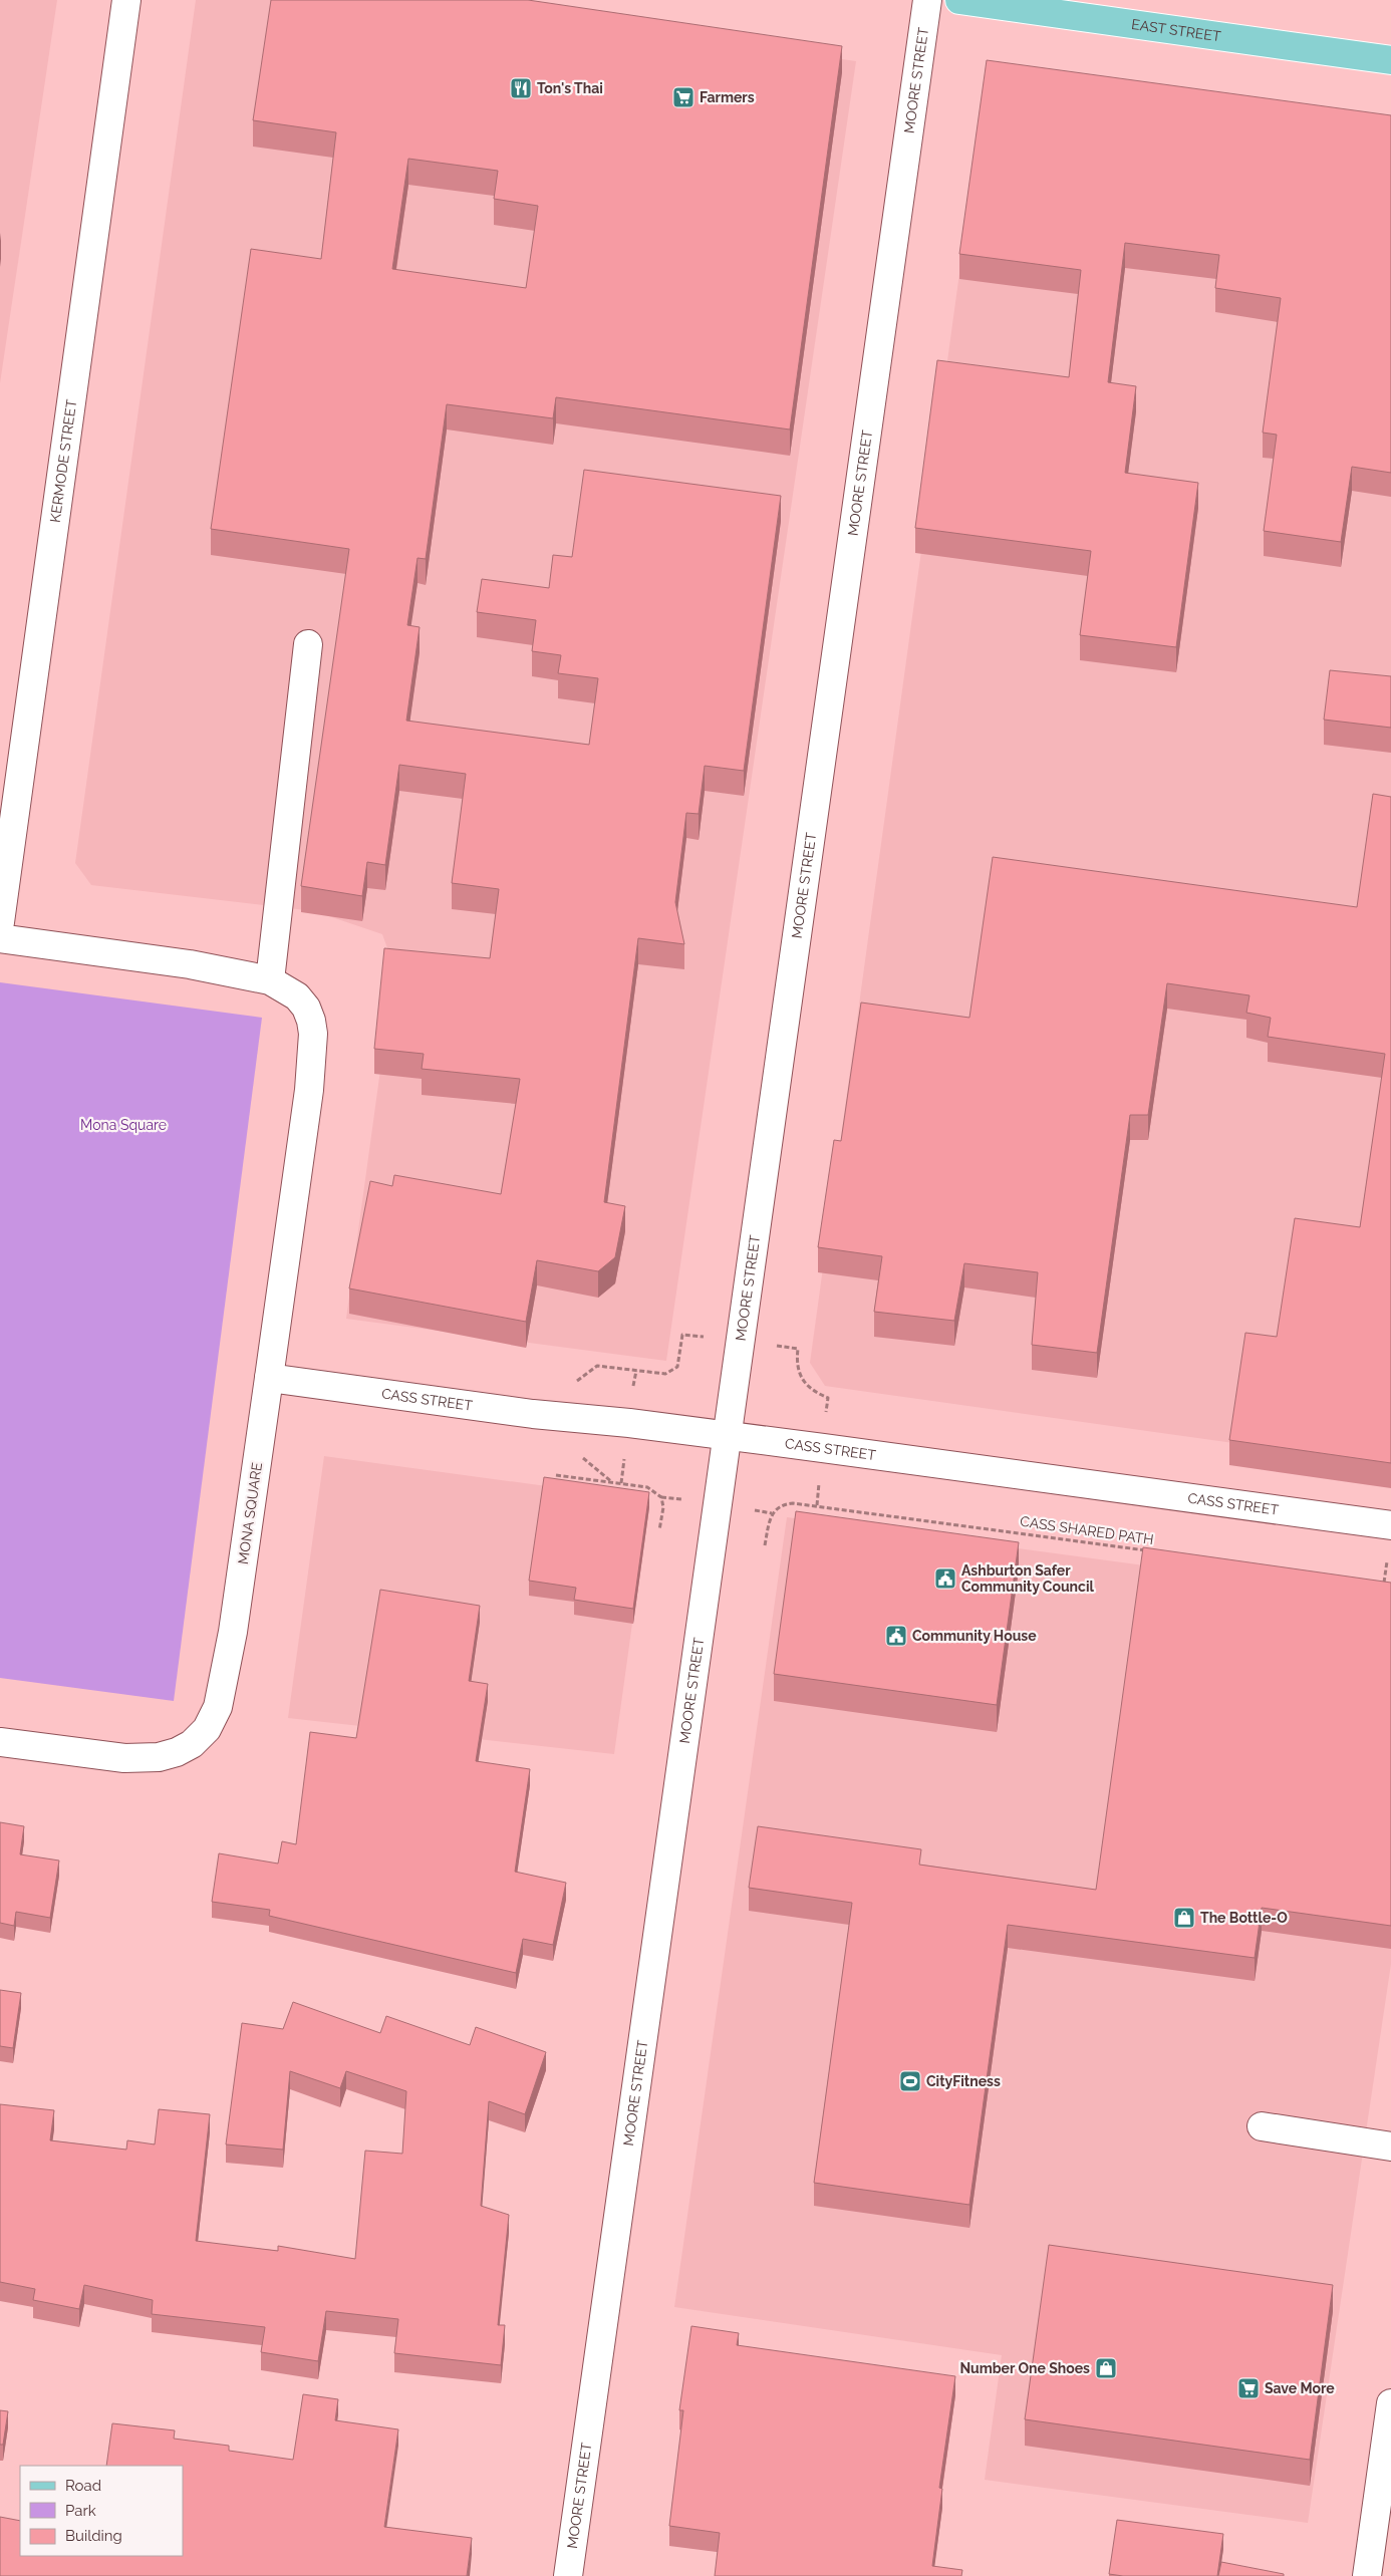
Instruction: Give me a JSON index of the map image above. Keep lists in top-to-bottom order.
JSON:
{
  "streets": {
    "main road": ["EAST STREET"],
    "street": [
      "MOORE STREET",
      "KERMODE STREET",
      "CASS STREET",
      "MONA SQUARE"
    ],
    "path": ["CASS SHARED PATH"]
  },
  "crossings": [
    ["MOORE STREET", "CASS STREET"],
    ["CASS STREET", "MONA SQUARE"]
  ],
  "parks": ["Mona Square"],
  "places": {
    "restaurant": ["Ton's Thai"],
    "supermarket": ["Farmers", "Save More"],
    "public building": ["Ashburton Safer Community Council", "Community House"],
    "shop": ["The Bottle-O", "Number One Shoes"],
    "sports": ["CityFitness"]
  },
  "legend": ["Road", "Park", "Building"]
}
